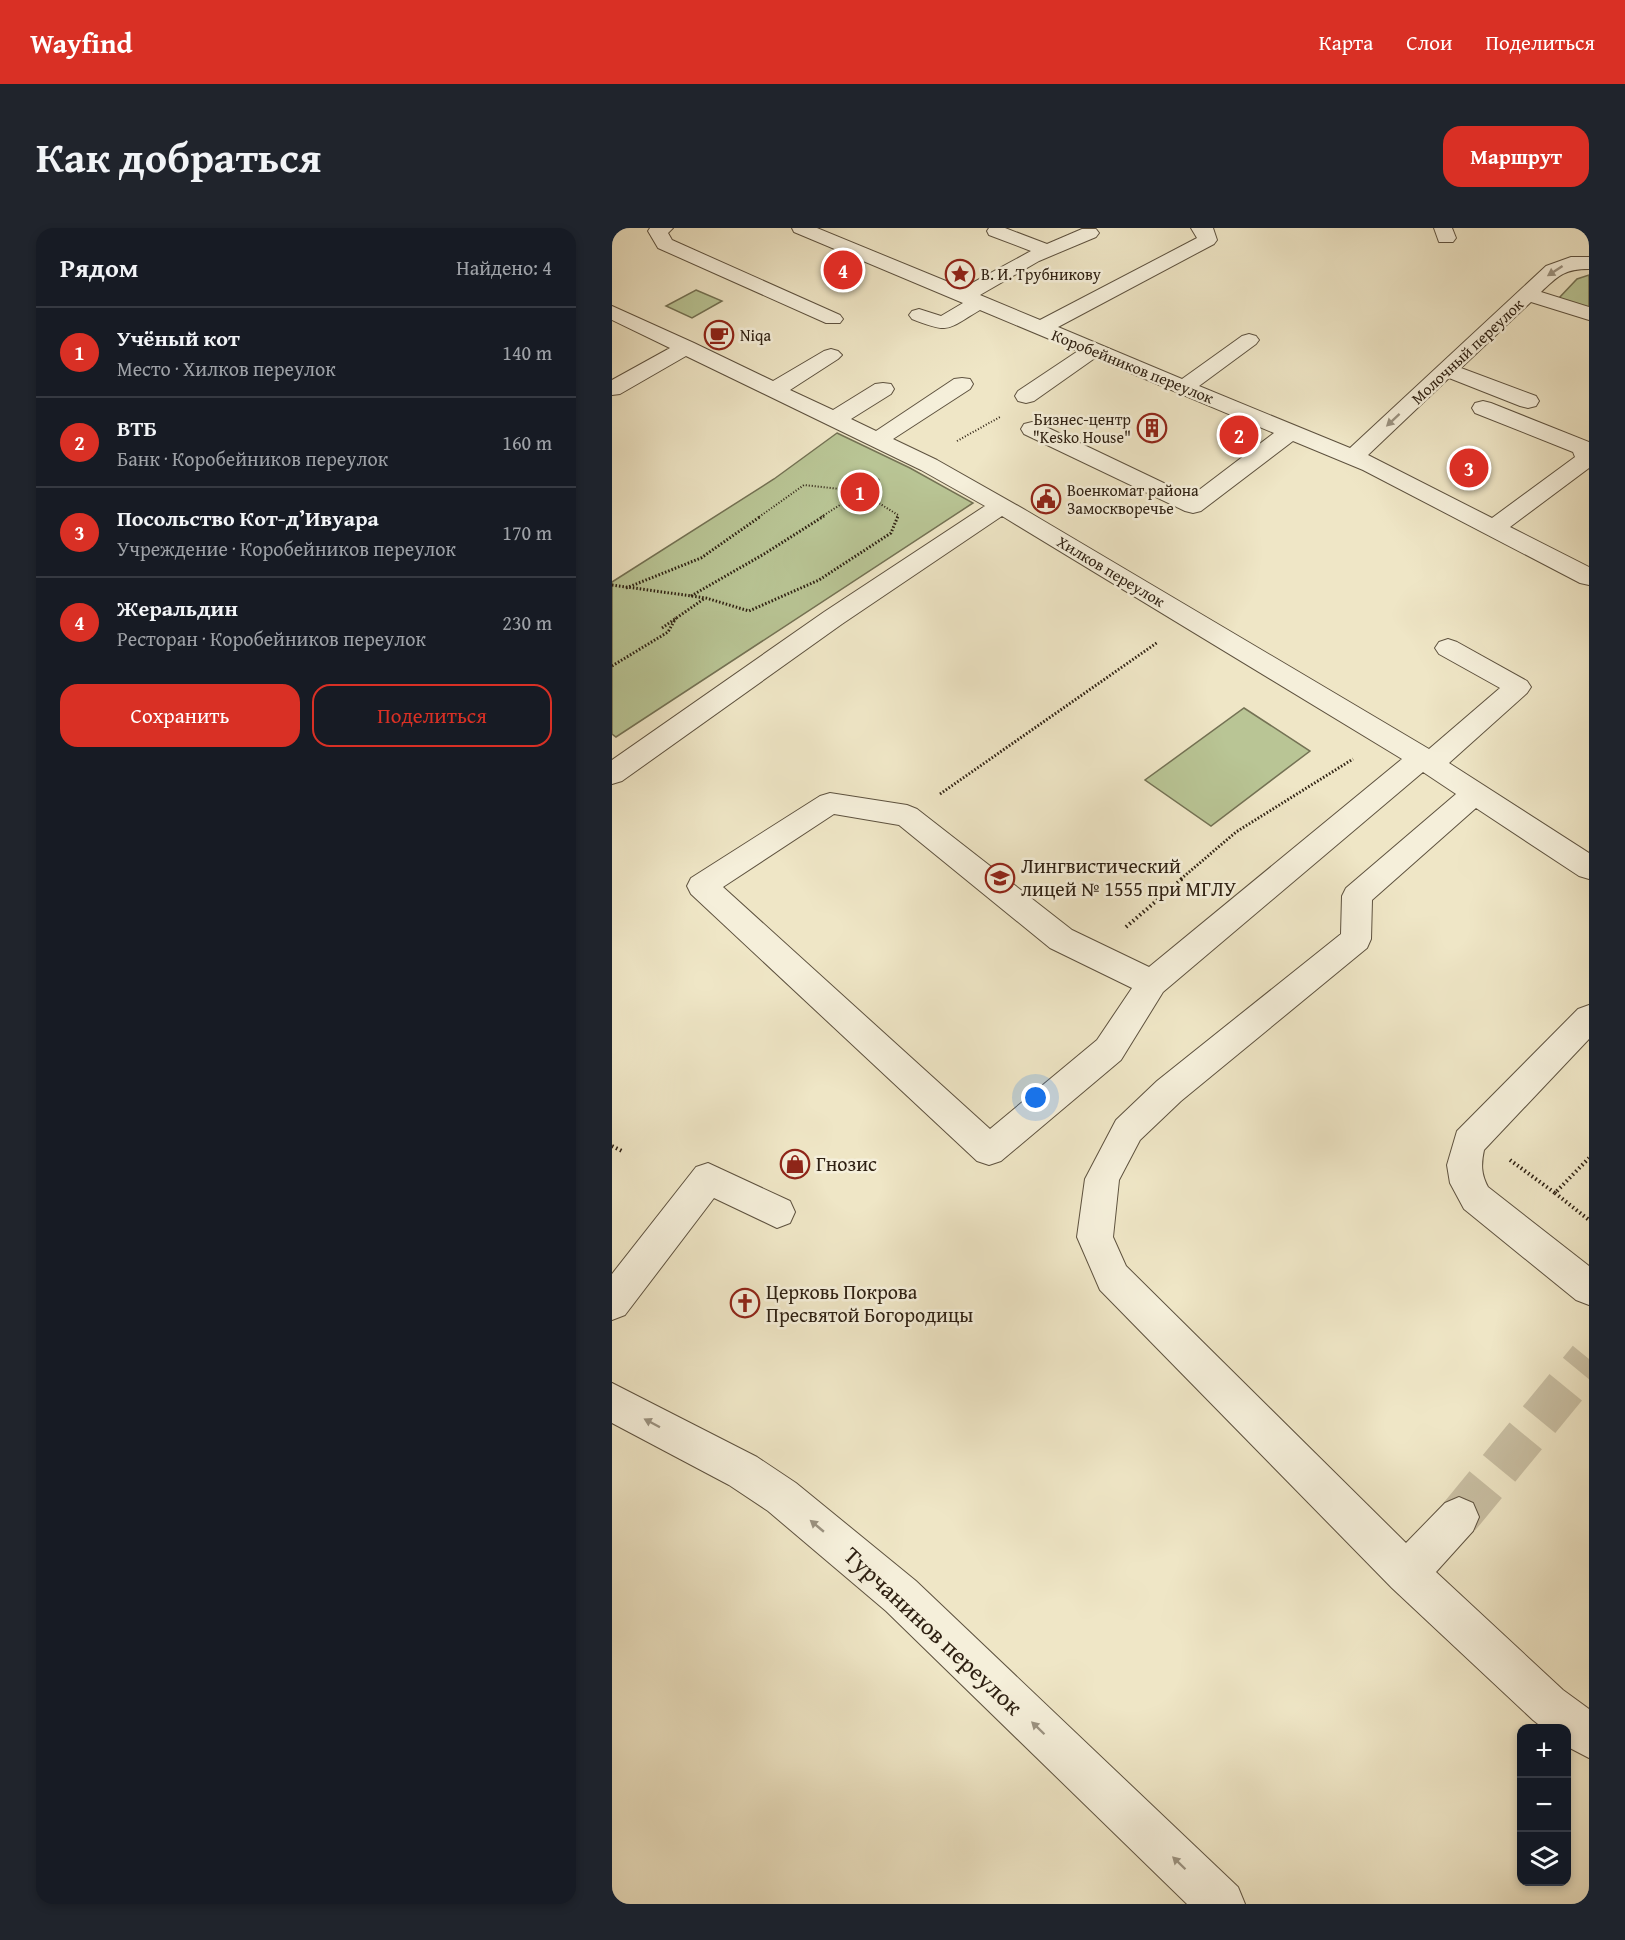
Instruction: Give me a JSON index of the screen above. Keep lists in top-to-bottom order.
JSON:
{
  "streets": {
    "street": [
      "Молочный переулок",
      "Коробейников переулок",
      "Хилков переулок",
      "Турчанинов переулок"
    ]
  },
  "crossings": [
    ["Молочный переулок", "Коробейников переулок"]
  ],
  "one_way": ["Турчанинов переулок"],
  "places": {
    "place": ["В. И. Трубникову"],
    "cafe": ["Niqa"],
    "building": ["Бизнес-центр \"Kesko House\""],
    "public building": ["Военкомат района Замоскворечье"],
    "school or university": ["Лингвистический лицей № 1555 при МГЛУ"],
    "shop": ["Гнозис"],
    "church": ["Церковь Покрова Пресвятой Богородицы"]
  },
  "page": {
    "header": "Wayfind",
    "nav": ["Карта", "Слои", "Поделиться"],
    "title": "Как добраться",
    "buttons": [
      "Маршрут",
      ["Сохранить", "Поделиться"]
    ],
    "heading": ["Рядом", "Найдено: 4"],
    "pins": [
      "4",
      "2",
      "3",
      "1"
    ],
    "list": [
      {
        "mark": "1",
        "name": "Учёный кот",
        "note": "Место · Хилков переулок",
        "value": "140 m"
      },
      {
        "mark": "2",
        "name": "ВТБ",
        "note": "Банк · Коробейников переулок",
        "value": "160 m"
      },
      {
        "mark": "3",
        "name": "Посольство Кот-д’Ивуара",
        "note": "Учреждение · Коробейников переулок",
        "value": "170 m"
      },
      {
        "mark": "4",
        "name": "Жеральдин",
        "note": "Ресторан · Коробейников переулок",
        "value": "230 m"
      }
    ],
    "map_buttons": ["+", "−"]
  }
}
